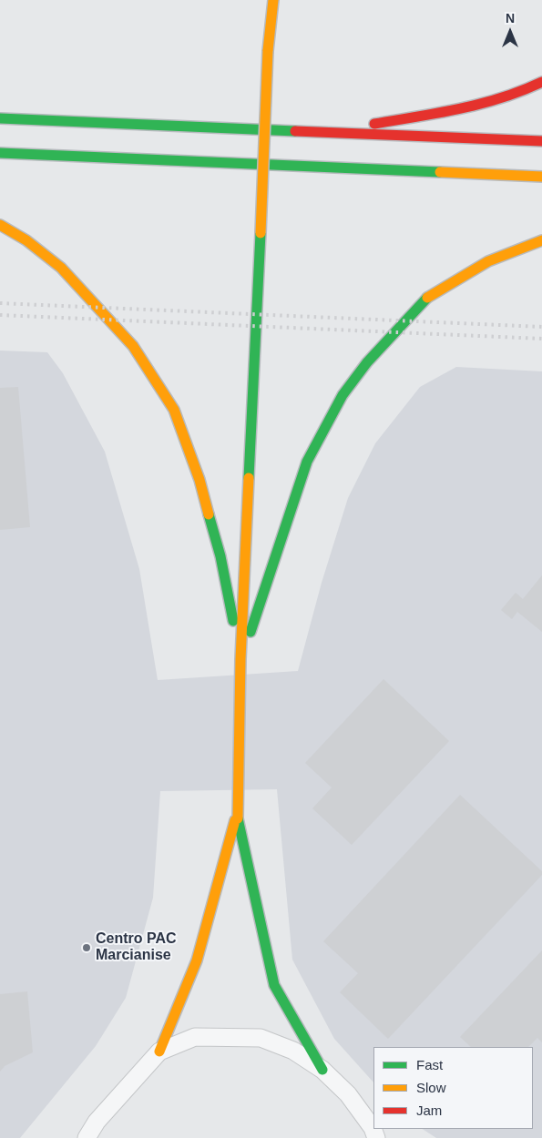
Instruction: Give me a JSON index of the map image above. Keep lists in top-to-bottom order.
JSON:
{
  "places": ["Centro PAC Marcianise"],
  "legend": ["Fast", "Slow", "Jam"],
  "north": "top"
}
